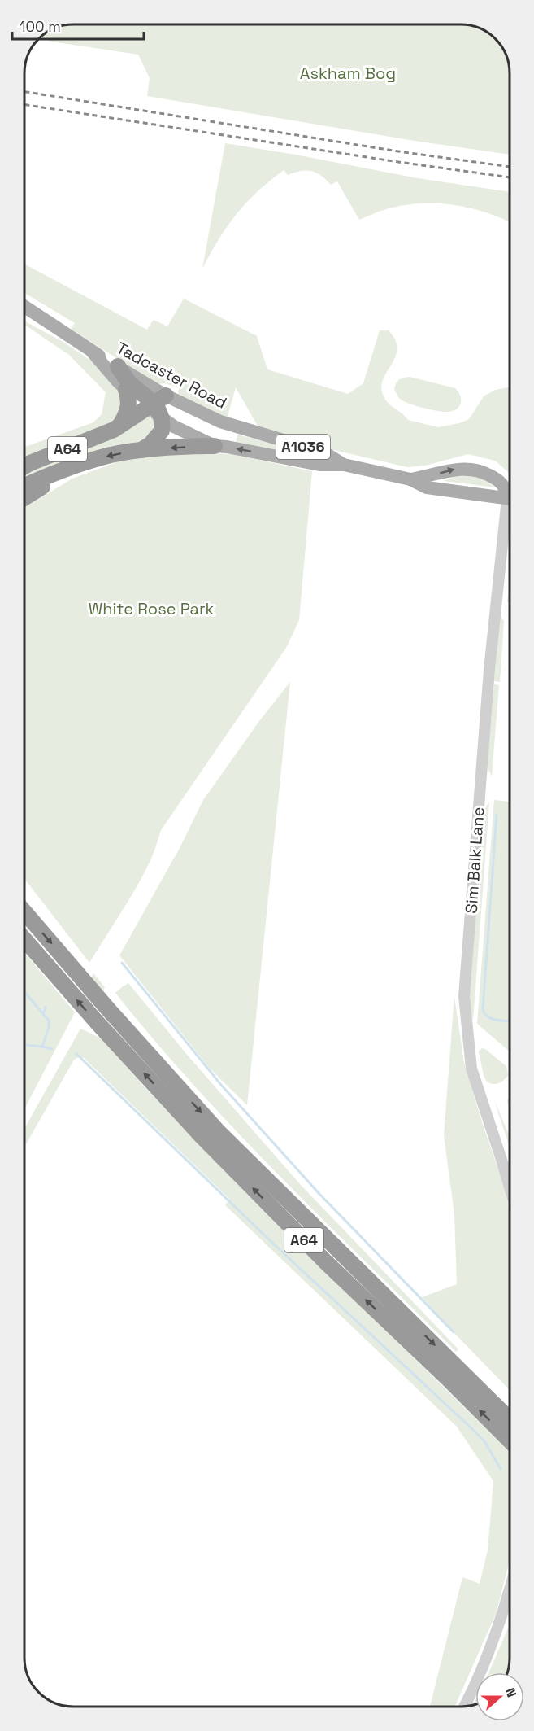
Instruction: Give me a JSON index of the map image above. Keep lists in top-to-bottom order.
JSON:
{
  "streets": {
    "highway": ["A64"],
    "main road": ["Tadcaster Road", "A1036"],
    "street": ["Sim Balk Lane"]
  },
  "crossings": [
    ["Tadcaster Road", "A64"]
  ],
  "parks": ["Askham Bog", "White Rose Park"],
  "scale_bar": "100 m",
  "north": "right"
}
